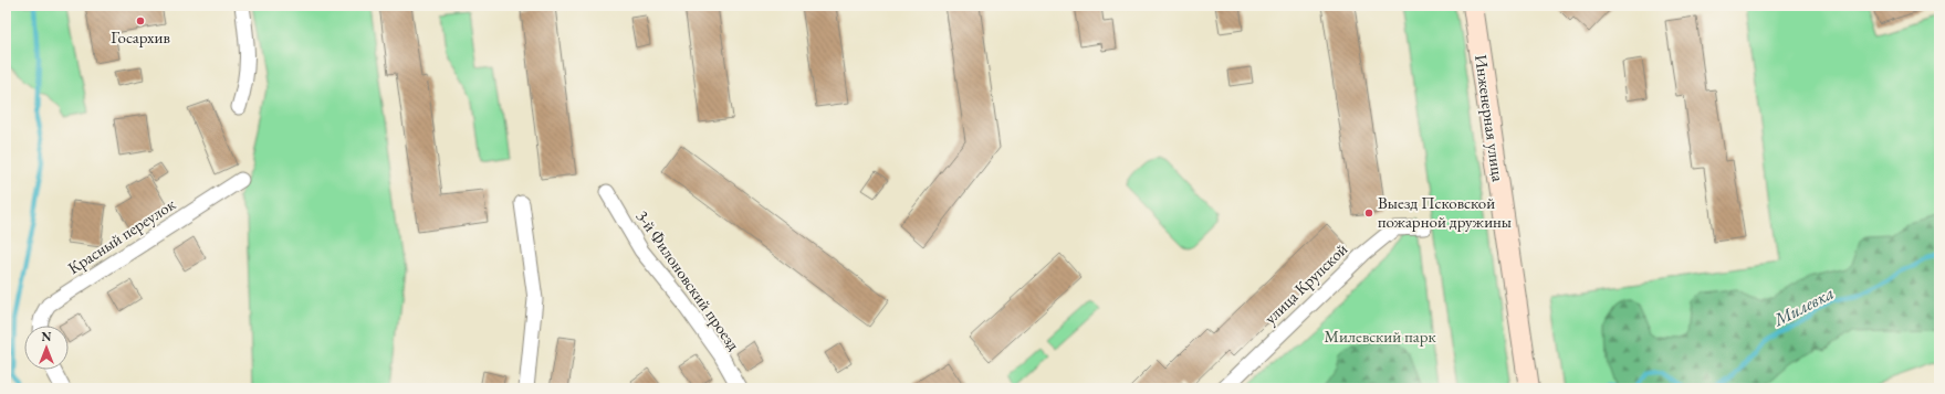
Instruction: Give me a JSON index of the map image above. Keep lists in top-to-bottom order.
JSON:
{
  "streets": {
    "main road": ["Инженерная улица"],
    "street": ["Красный переулок", "3-й Филоновский проезд", "улица Крупской"]
  },
  "water": ["Милевка"],
  "parks": ["Милевский парк"],
  "places": ["Госархив", "Выезд Псковской пожарной дружины"],
  "north": "top"
}
